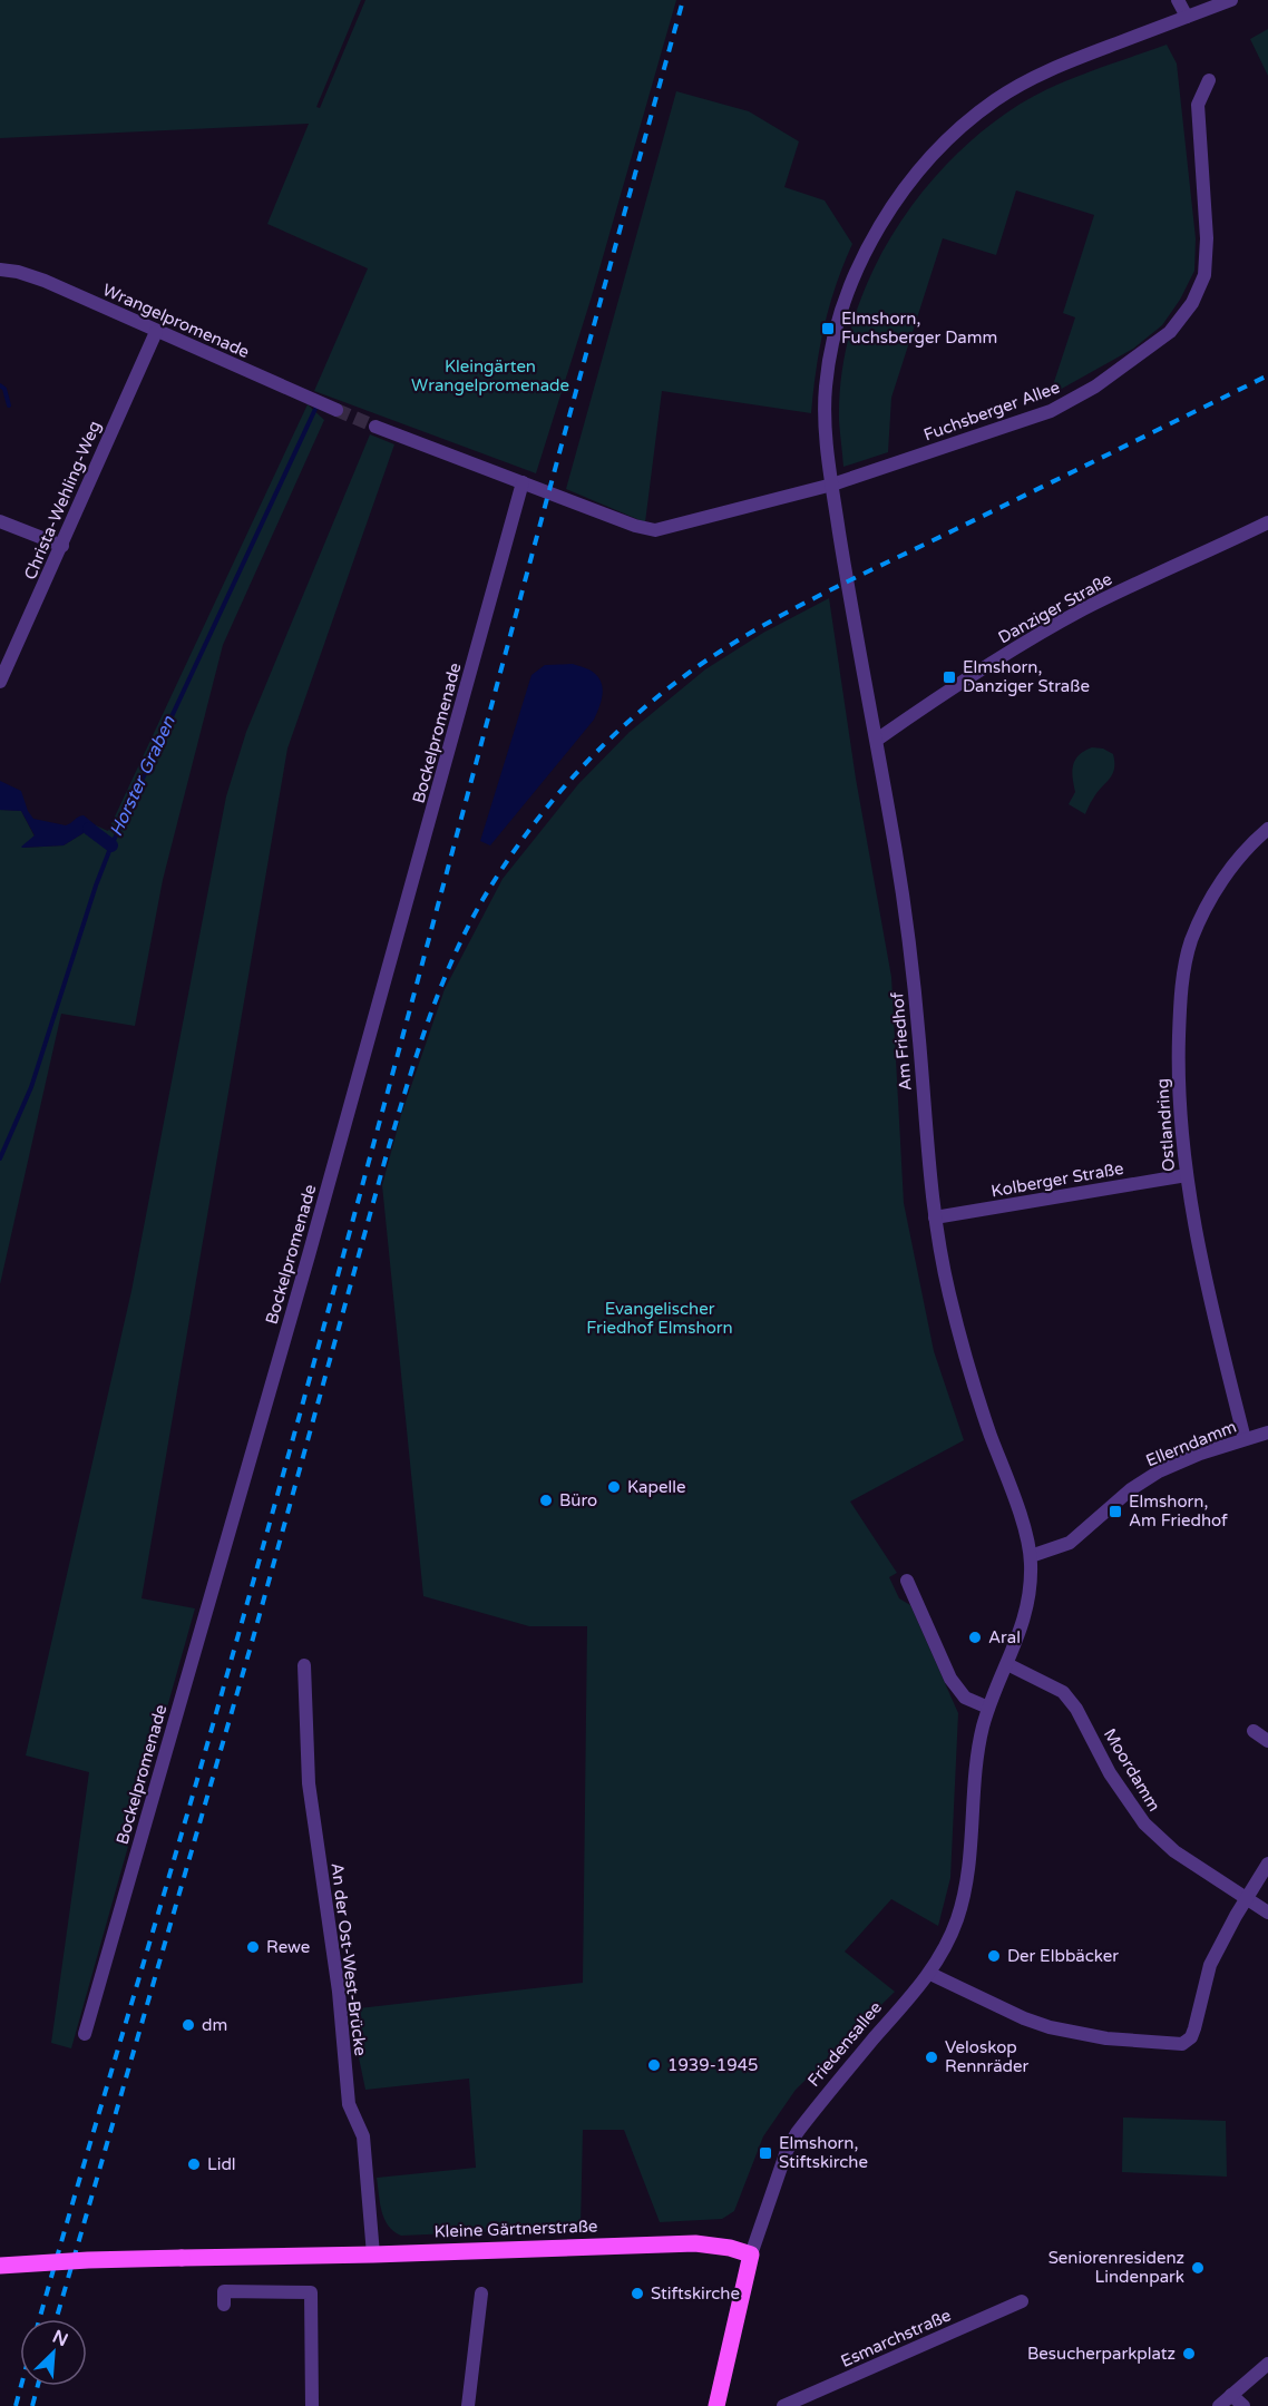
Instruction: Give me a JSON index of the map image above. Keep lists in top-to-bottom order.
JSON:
{
  "streets": {
    "main road": ["Friedensallee", "Kleine Gärtnerstraße"],
    "street": [
      "Wrangelpromenade",
      "Fuchsberger Allee",
      "Christa-Wehling-Weg",
      "Danziger Straße",
      "Bockelpromenade",
      "Am Friedhof",
      "Ostlandring",
      "Kolberger Straße",
      "Ellerndamm",
      "Moordamm",
      "An der Ost-West-Brücke",
      "Esmarchstraße"
    ]
  },
  "crossings": [
    ["Wrangelpromenade", "Christa-Wehling-Weg"],
    ["Fuchsberger Allee", "Bockelpromenade"],
    ["Fuchsberger Allee", "Am Friedhof"],
    ["Danziger Straße", "Am Friedhof"],
    ["Am Friedhof", "Kolberger Straße"],
    ["Am Friedhof", "Ellerndamm"],
    ["Am Friedhof", "Friedensallee"],
    ["Ostlandring", "Kolberger Straße"],
    ["Ostlandring", "Ellerndamm"],
    ["Moordamm", "Friedensallee"],
    ["An der Ost-West-Brücke", "Kleine Gärtnerstraße"],
    ["Friedensallee", "Kleine Gärtnerstraße"]
  ],
  "water": ["Horster Graben"],
  "parks": ["Kleingärten Wrangelpromenade", "Evangelischer Friedhof Elmshorn"],
  "places": {
    "transit": [
      "Elmshorn, Fuchsberger Damm",
      "Elmshorn, Danziger Straße",
      "Elmshorn, Am Friedhof",
      "Elmshorn, Stiftskirche"
    ],
    "other": [
      "Kapelle",
      "Büro",
      "Aral",
      "Rewe",
      "Der Elbbäcker",
      "dm",
      "Veloskop Rennräder",
      "1939-1945",
      "Lidl",
      "Seniorenresidenz Lindenpark",
      "Stiftskirche",
      "Besucherparkplatz"
    ]
  },
  "north": "top right"
}
